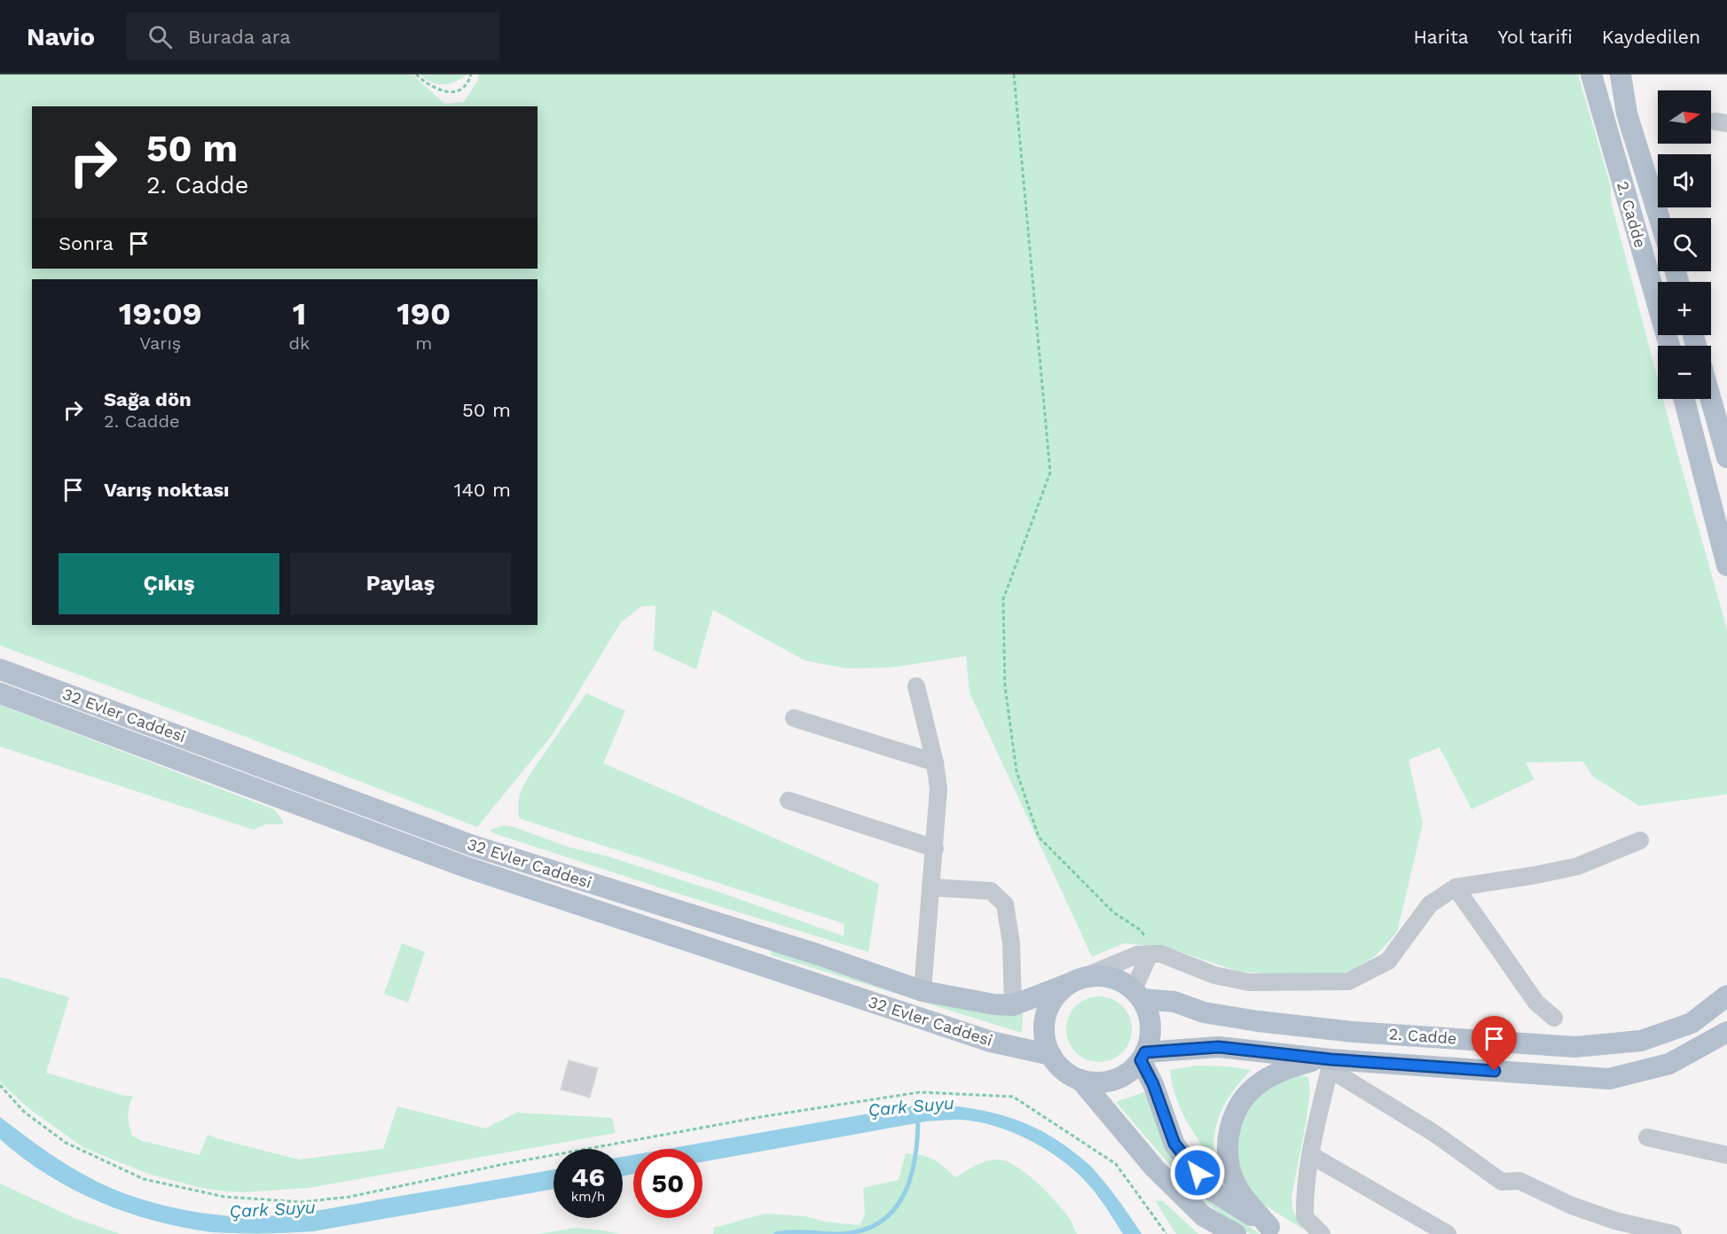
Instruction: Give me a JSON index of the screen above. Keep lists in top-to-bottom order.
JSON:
{
  "streets": {
    "main road": ["2. Cadde", "32 Evler Caddesi"]
  },
  "crossings": [
    ["2. Cadde", "32 Evler Caddesi"]
  ],
  "water": ["Çark Suyu"],
  "north": "right",
  "page": {
    "header": "Navio",
    "search": "Burada ara",
    "nav": ["Harita", "Yol tarifi", "Kaydedilen"],
    "map_buttons": ["+", "−"],
    "turn": ["50 m", "2. Cadde"],
    "then": "Sonra",
    "eta": [
      "19:09",
      "Varış",
      "1",
      "dk",
      "190",
      "m"
    ],
    "list": [
      {
        "name": "Sağa dön",
        "note": "2. Cadde",
        "value": "50 m"
      },
      {
        "name": "Varış noktası",
        "value": "140 m"
      }
    ],
    "buttons": ["Çıkış", "Paylaş"],
    "speed": "46 km/h",
    "limit": "50"
  }
}
